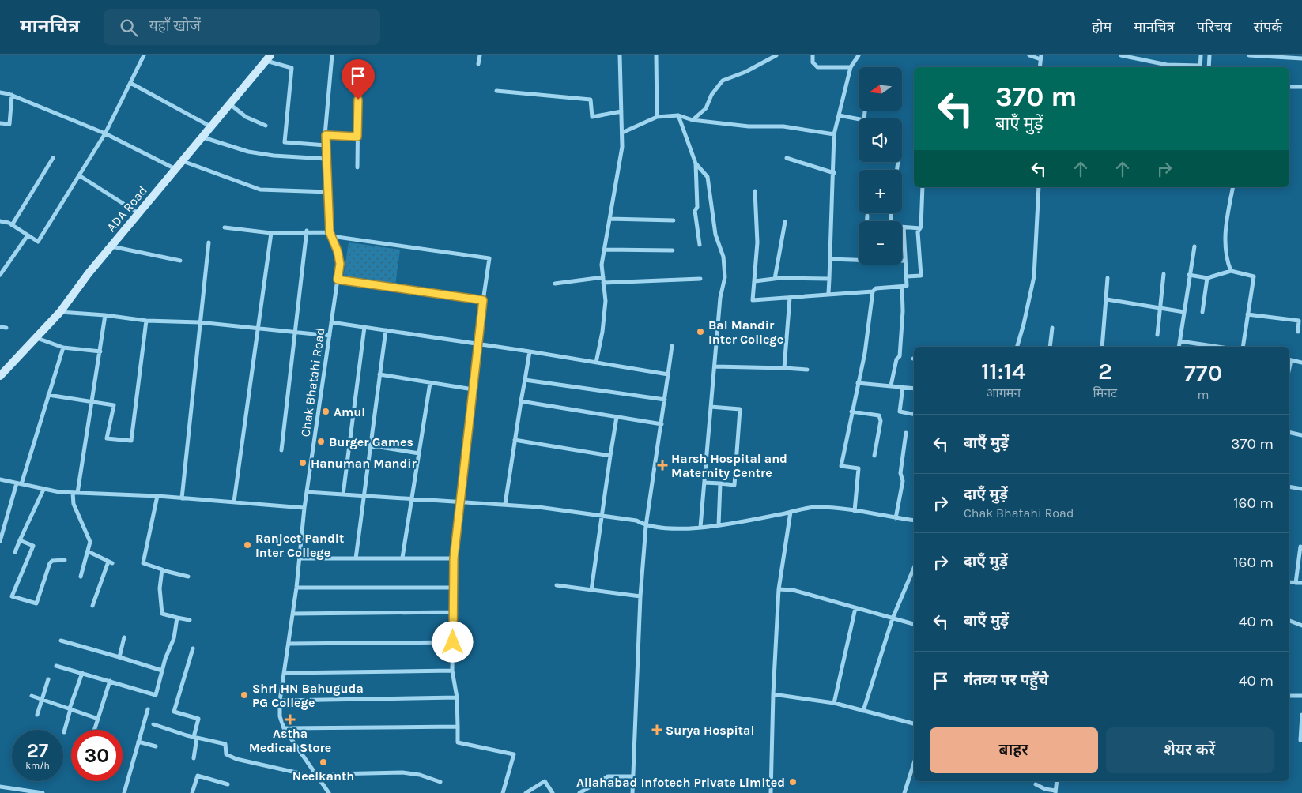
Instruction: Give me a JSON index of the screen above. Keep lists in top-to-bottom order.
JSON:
{
  "streets": {
    "street": ["ADA Road", "Chak Bhatahi Road"]
  },
  "places": {
    "other": [
      "Bal Mandir Inter College",
      "Amul",
      "Burger Games",
      "Hanuman Mandir",
      "Ranjeet Pandit Inter College",
      "Shri HN Bahuguda PG College",
      "Neelkanth",
      "Allahabad Infotech Private Limited"
    ],
    "health": ["Harsh Hospital and Maternity Centre", "Astha Medical Store", "Surya Hospital"]
  },
  "north": "left",
  "page": {
    "header": "मानचित्र",
    "search": "यहाँ खोजें",
    "nav": [
      "होम",
      "मानचित्र",
      "परिचय",
      "संपर्क"
    ],
    "map_buttons": ["+", "−"],
    "turn": ["370 m", "बाएँ मुड़ें"],
    "eta": [
      "11:14",
      "आगमन",
      "2",
      "मिनट",
      "770",
      "m"
    ],
    "list": [
      {
        "name": "बाएँ मुड़ें",
        "value": "370 m"
      },
      {
        "name": "दाएँ मुड़ें",
        "note": "Chak Bhatahi Road",
        "value": "160 m"
      },
      {
        "name": "दाएँ मुड़ें",
        "value": "160 m"
      },
      {
        "name": "बाएँ मुड़ें",
        "value": "40 m"
      },
      {
        "name": "गंतव्य पर पहुँचे",
        "value": "40 m"
      }
    ],
    "buttons": ["बाहर", "शेयर करें"],
    "speed": "27 km/h",
    "limit": "30"
  }
}
